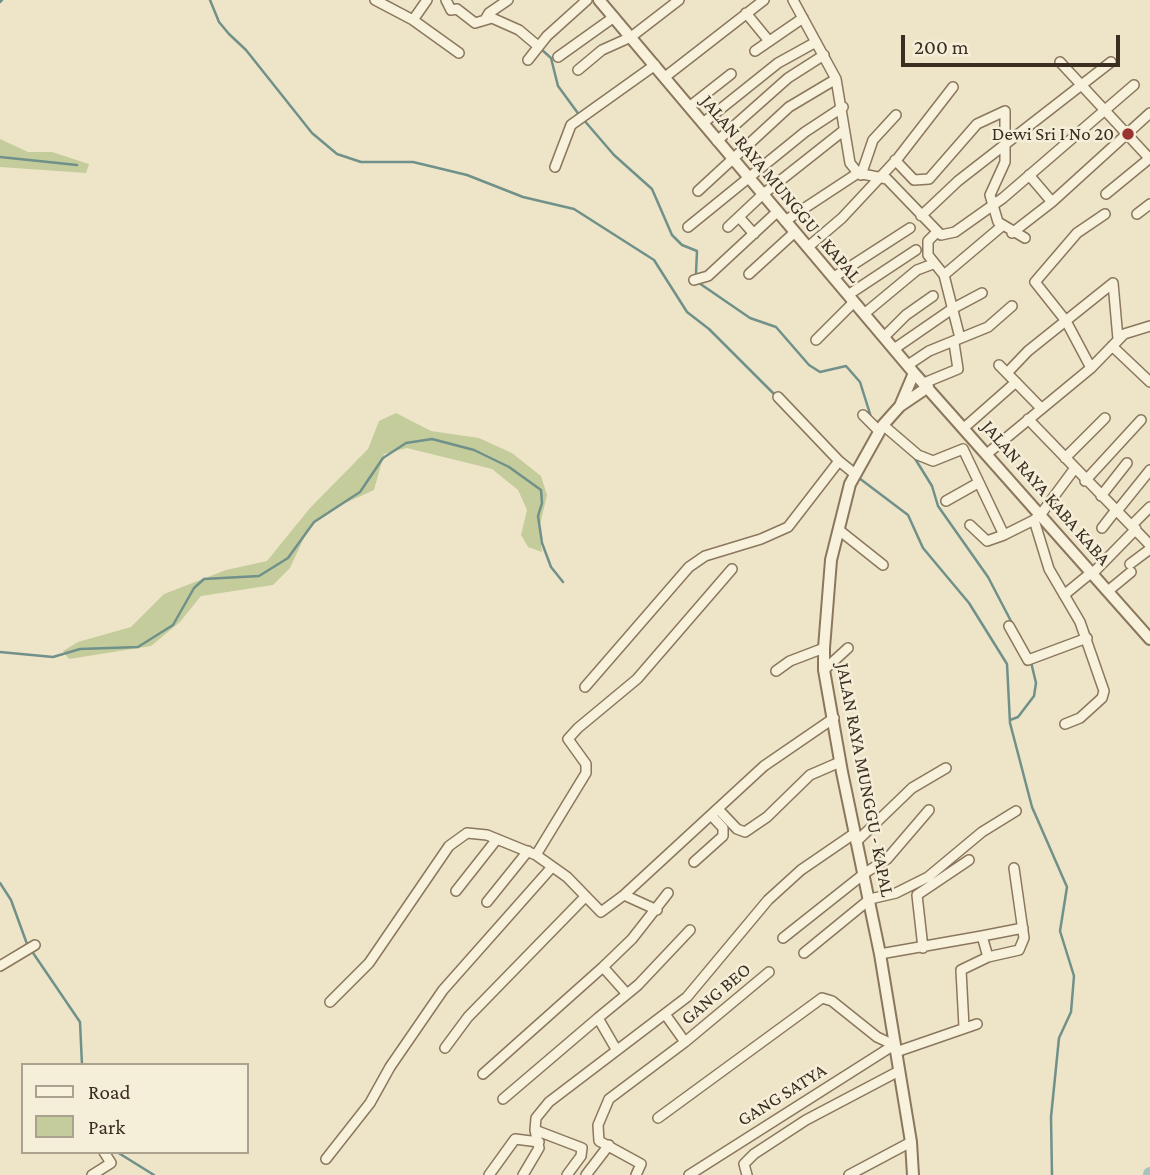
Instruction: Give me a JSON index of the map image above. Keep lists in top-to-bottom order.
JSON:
{
  "streets": {
    "street": [
      "JALAN RAYA MUNGGU - KAPAL",
      "JALAN RAYA KABA KABA",
      "GANG BEO",
      "GANG SATYA"
    ]
  },
  "crossings": [
    ["JALAN RAYA MUNGGU - KAPAL", "JALAN RAYA KABA KABA"],
    ["JALAN RAYA MUNGGU - KAPAL", "GANG SATYA"]
  ],
  "places": ["Dewi Sri I No 20"],
  "legend": ["Road", "Park"],
  "scale_bar": "200 m"
}
